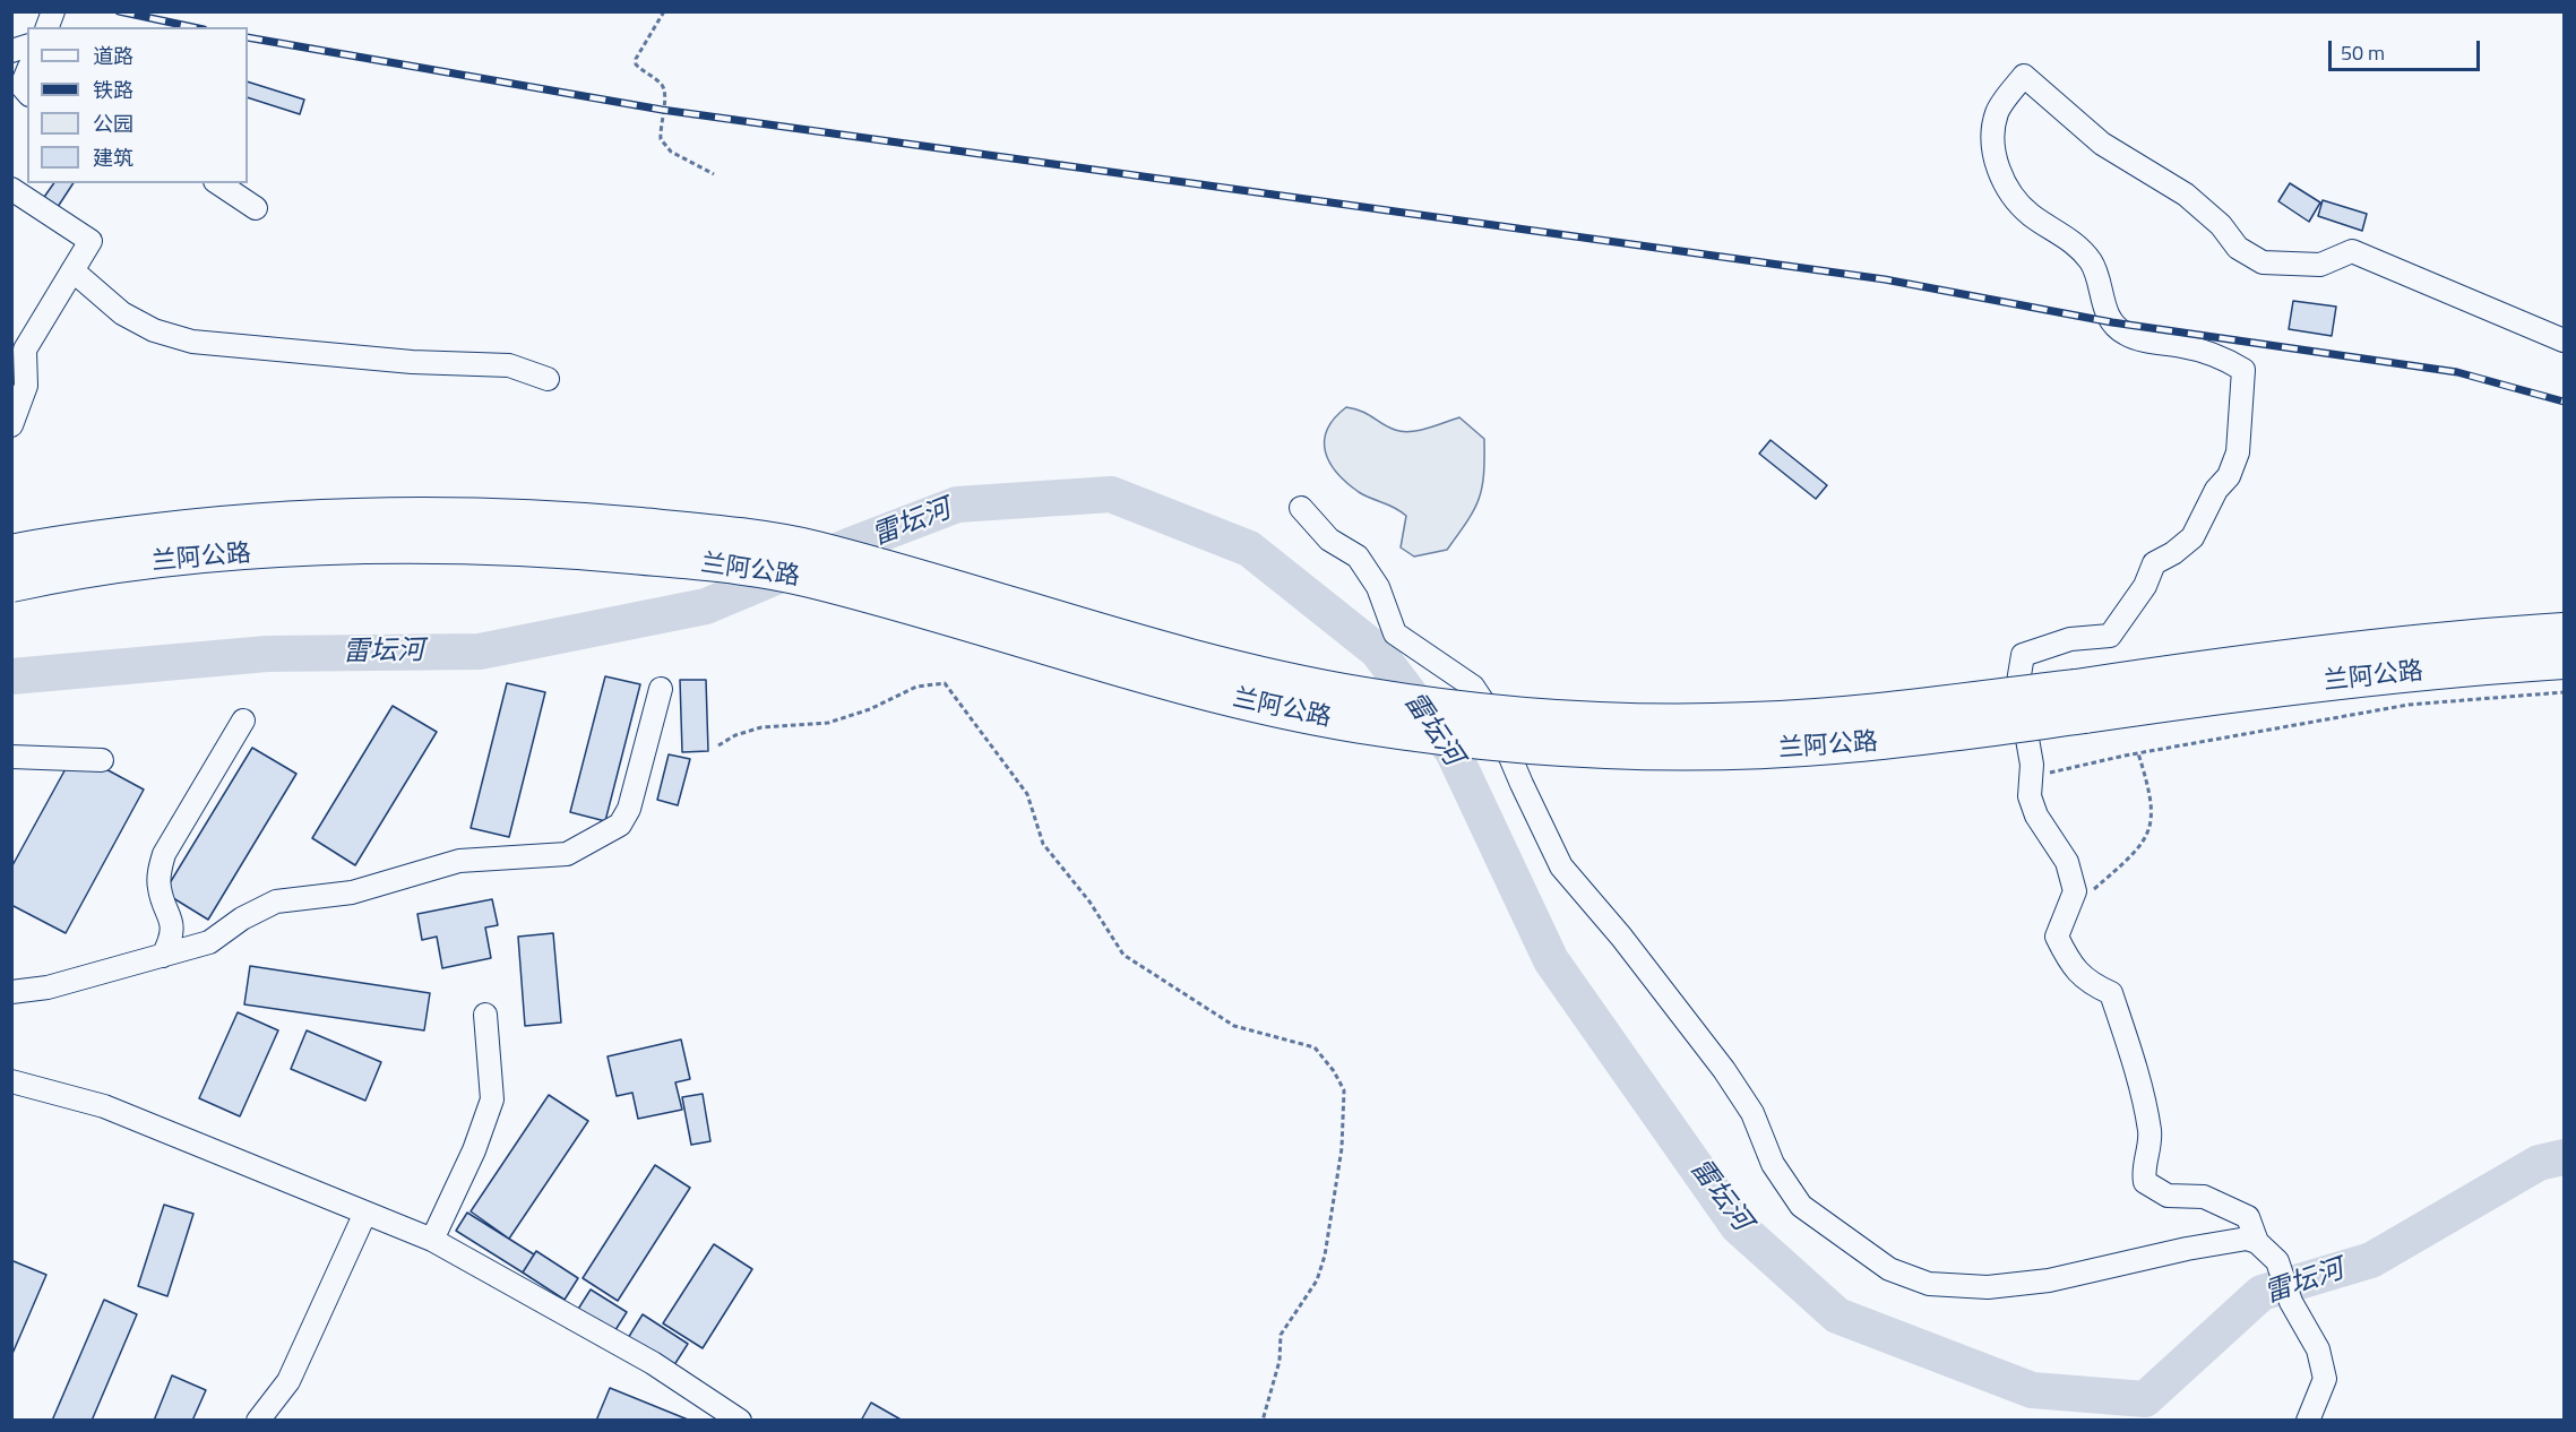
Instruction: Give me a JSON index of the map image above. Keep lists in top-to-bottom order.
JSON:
{
  "streets": {
    "highway": ["兰阿公路"]
  },
  "water": ["雷坛河"],
  "legend": [
    "道路",
    "铁路",
    "公园",
    "建筑"
  ],
  "scale_bar": "50 m"
}
